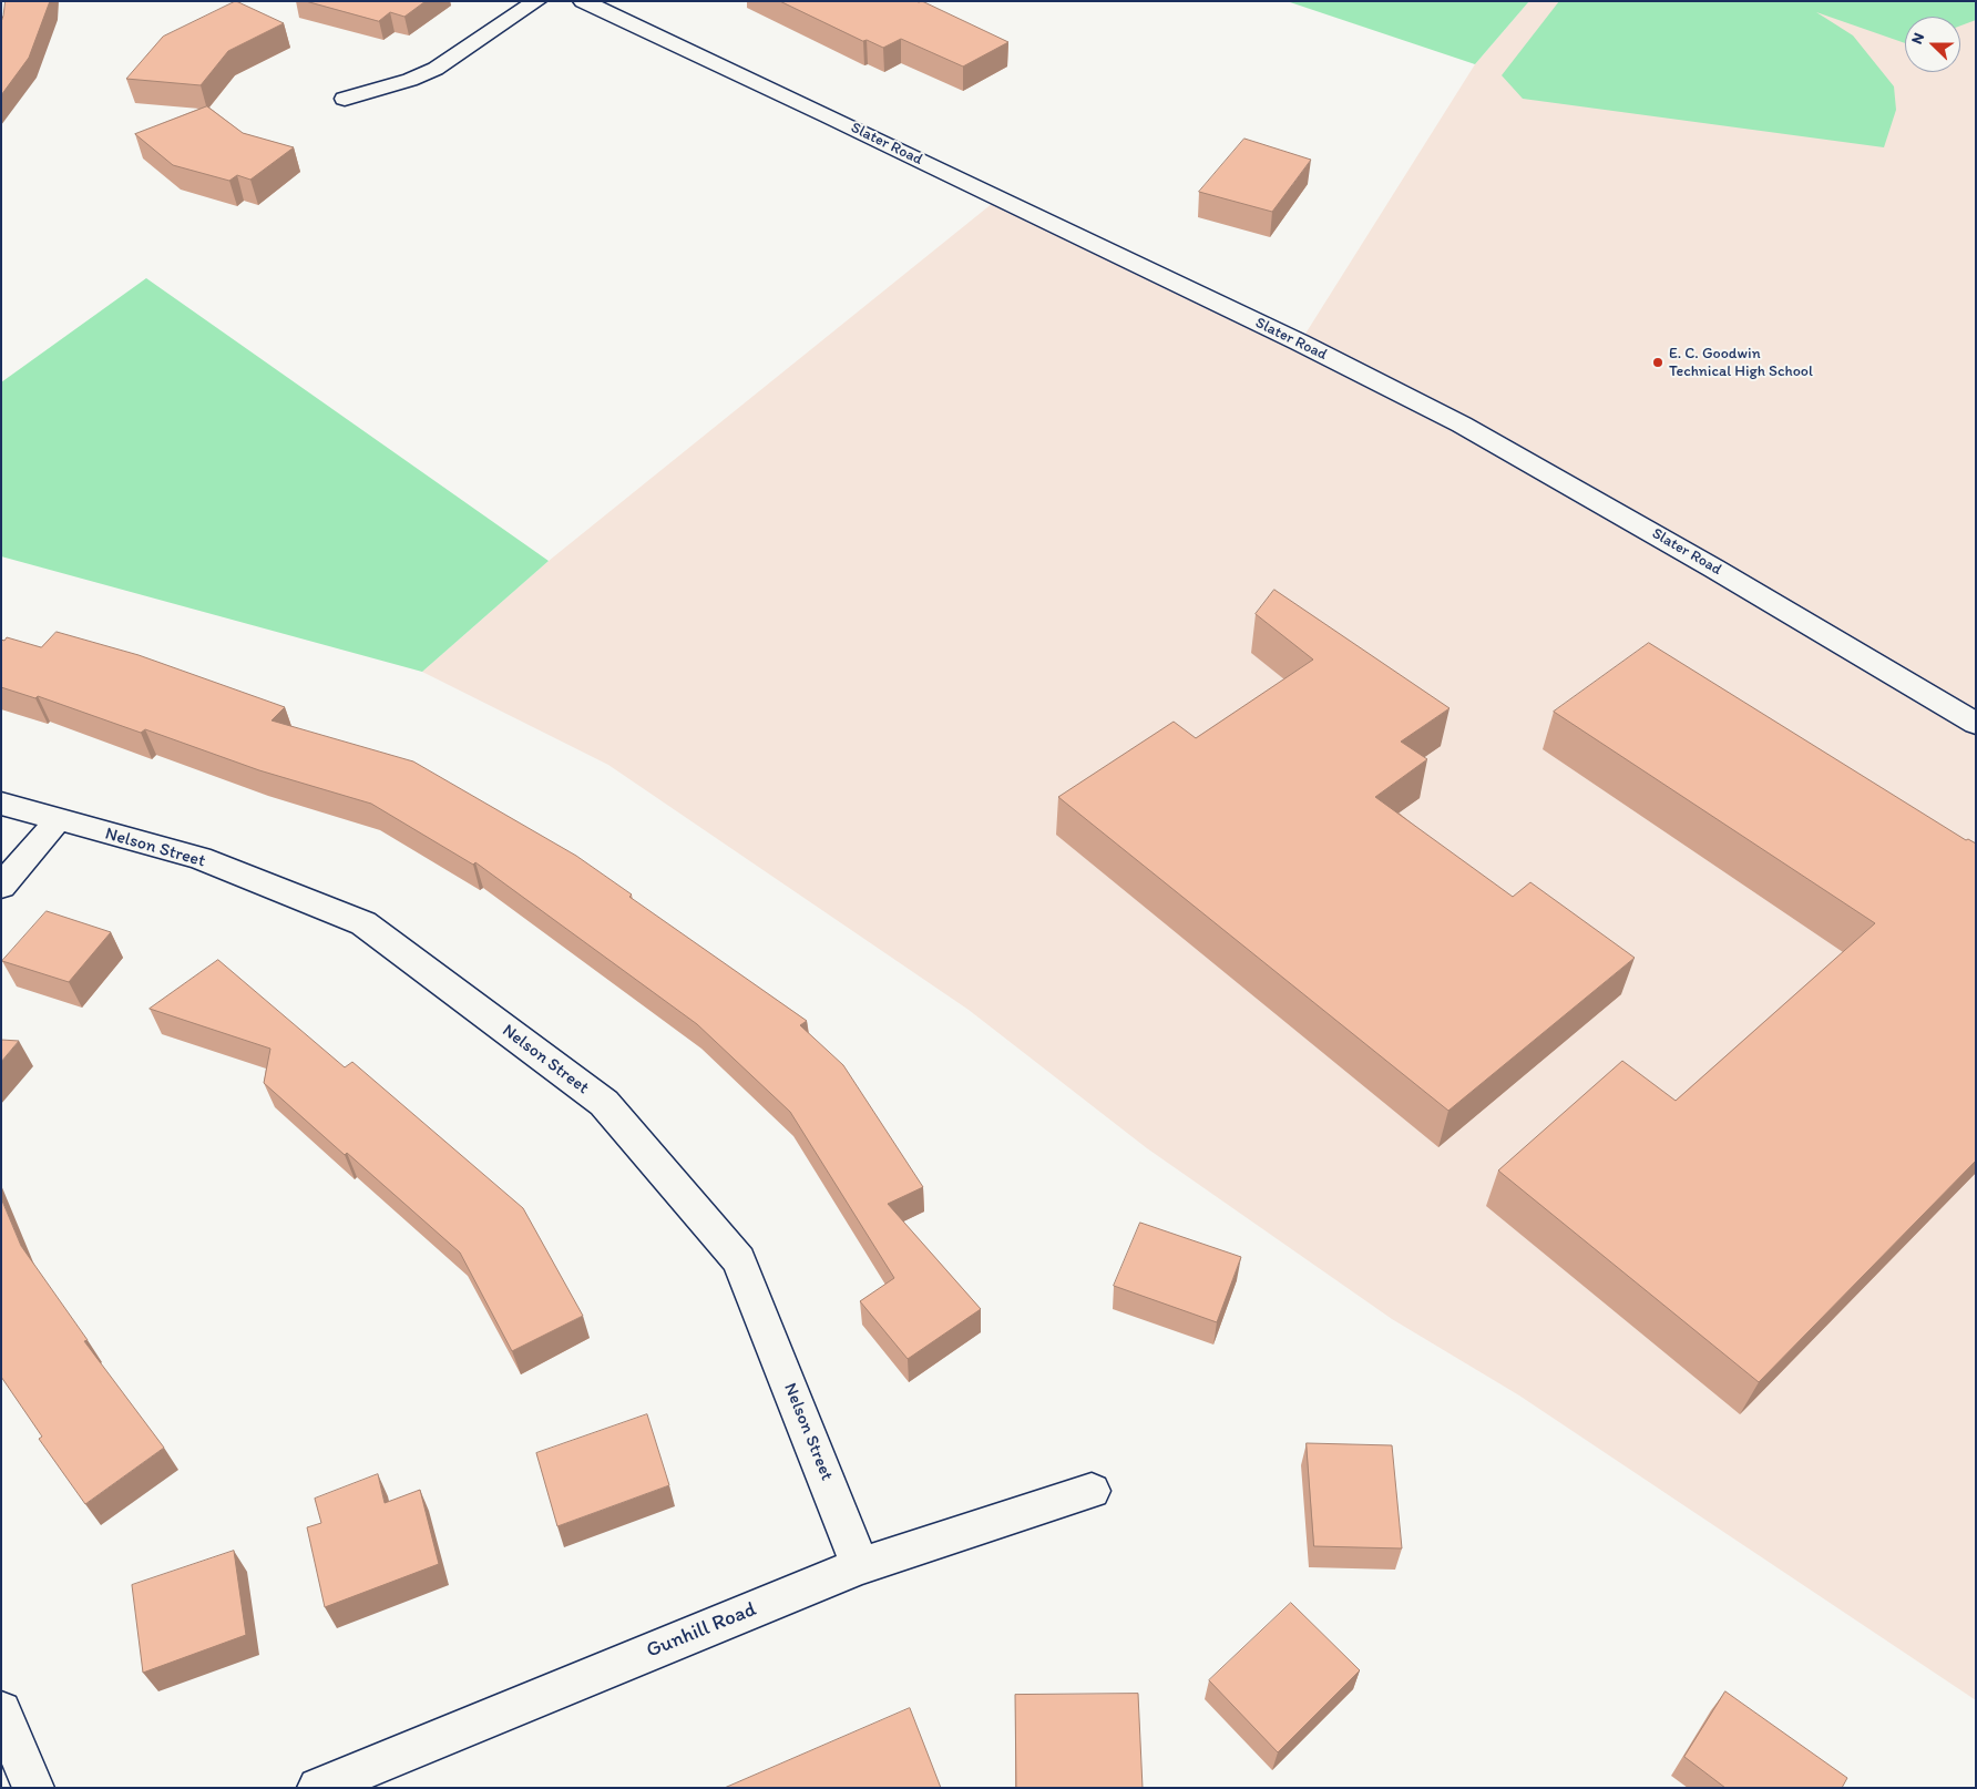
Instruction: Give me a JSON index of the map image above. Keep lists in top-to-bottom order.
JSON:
{
  "streets": {
    "street": ["Slater Road", "Nelson Street", "Gunhill Road"]
  },
  "crossings": [
    ["Nelson Street", "Gunhill Road"]
  ],
  "places": ["E. C. Goodwin Technical High School"],
  "north": "left"
}
